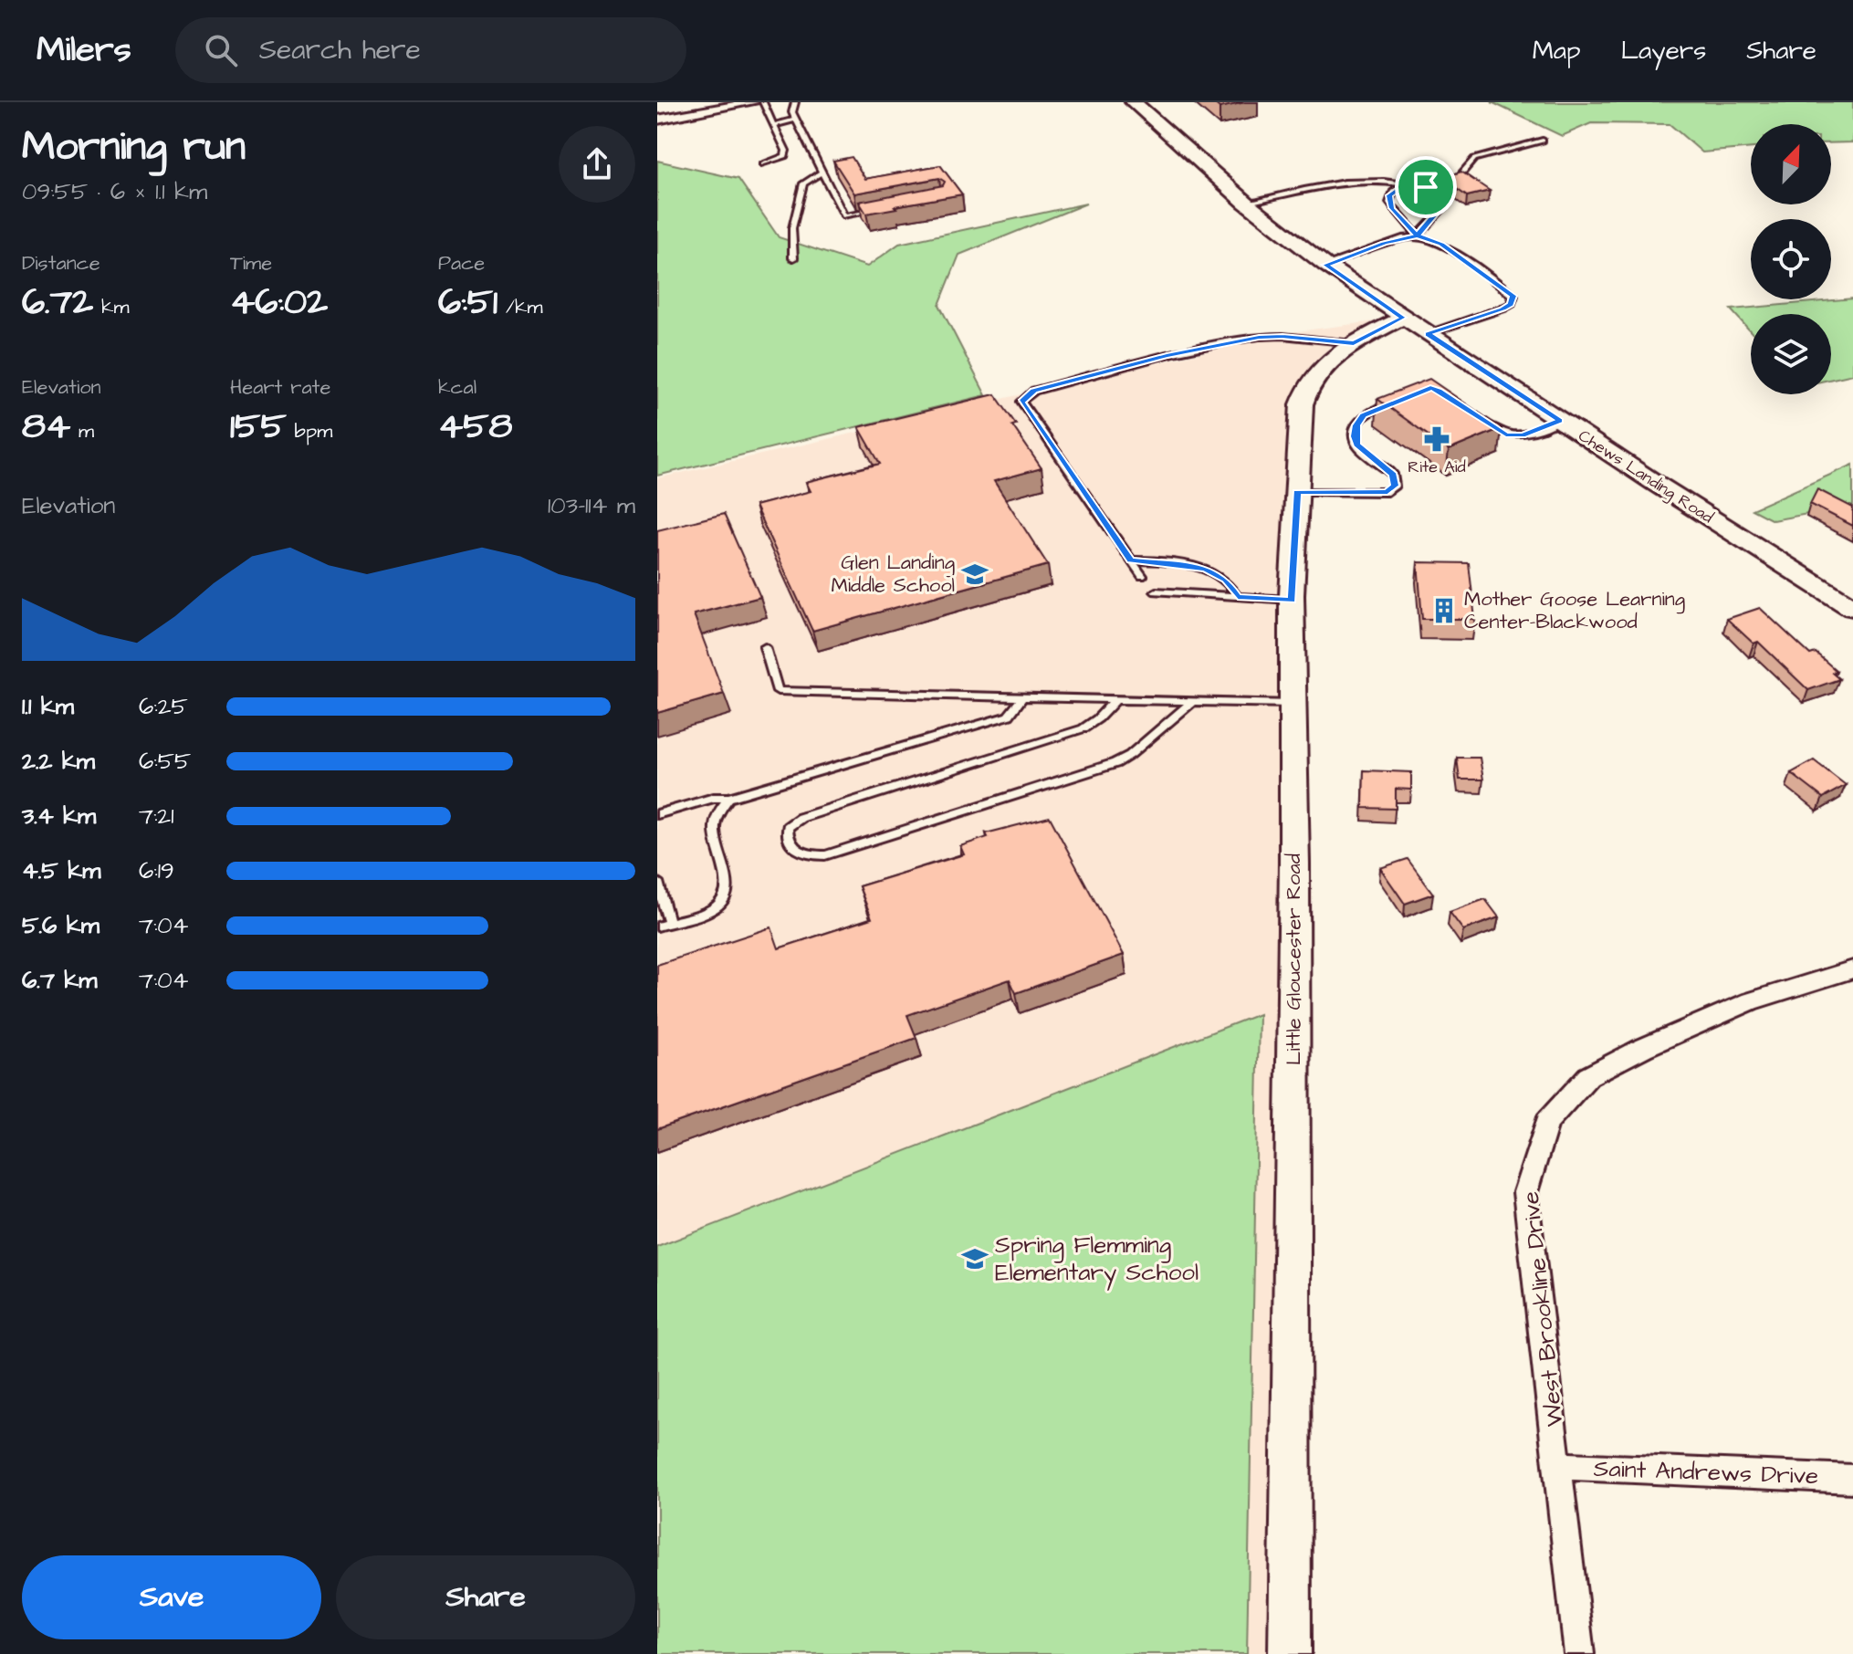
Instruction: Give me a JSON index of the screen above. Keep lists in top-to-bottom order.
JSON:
{
  "streets": {
    "street": [
      "Chews Landing Road",
      "Little Gloucester Road",
      "West Brookline Drive",
      "Saint Andrews Drive"
    ]
  },
  "crossings": [
    ["Chews Landing Road", "Little Gloucester Road"],
    ["West Brookline Drive", "Saint Andrews Drive"]
  ],
  "places": {
    "pharmacy": ["Rite Aid"],
    "school or university": ["Glen Landing Middle School", "Spring Flemming Elementary School"],
    "building": ["Mother Goose Learning Center-Blackwood"]
  },
  "north": "top right",
  "page": {
    "header": "Milers",
    "search": "Search here",
    "nav": ["Map", "Layers", "Share"],
    "heading": ["Morning run", "09:55 · 6 × 1.1 km"],
    "stats": [
      ["Distance", "6.72 km"],
      ["Time", "46:02"],
      ["Pace", "6:51 /km"],
      ["Elevation", "84 m"],
      ["Heart rate", "155 bpm"],
      ["kcal", "458"]
    ],
    "chart": ["Elevation", "103–114 m"],
    "list": [
      {
        "name": "1.1 km",
        "note": "6:25"
      },
      {
        "name": "2.2 km",
        "note": "6:55"
      },
      {
        "name": "3.4 km",
        "note": "7:21"
      },
      {
        "name": "4.5 km",
        "note": "6:19"
      },
      {
        "name": "5.6 km",
        "note": "7:04"
      },
      {
        "name": "6.7 km",
        "note": "7:04"
      }
    ],
    "buttons": ["Save", "Share"]
  }
}
